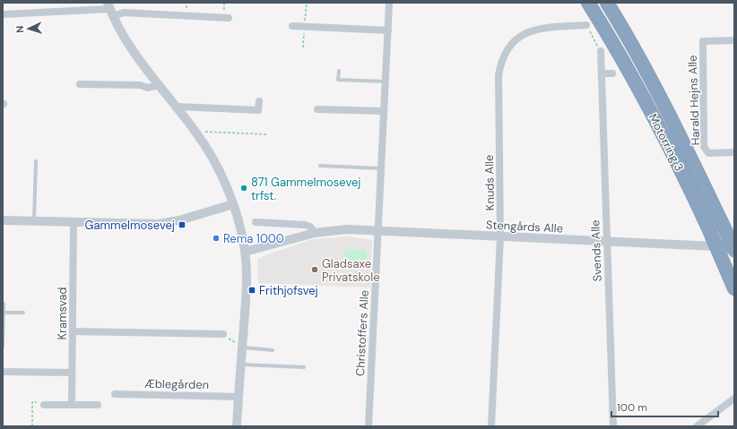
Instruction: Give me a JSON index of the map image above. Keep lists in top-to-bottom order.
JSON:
{
  "streets": {
    "highway": ["Motorring 3"],
    "street": [
      "Harald Hejns Alle",
      "Knuds Alle",
      "Stengårds Alle",
      "Svends Alle",
      "Kramsvad",
      "Christoffers Alle",
      "Æblegården"
    ]
  },
  "crossings": [
    ["Knuds Alle", "Stengårds Alle"],
    ["Stengårds Alle", "Svends Alle"],
    ["Stengårds Alle", "Christoffers Alle"]
  ],
  "places": {
    "other": ["871 Gammelmosevej trfst.", "Rema 1000", "Gladsaxe Privatskole"],
    "transit": ["Gammelmosevej", "Frithjofsvej"]
  },
  "scale_bar": "100 m",
  "north": "left"
}
